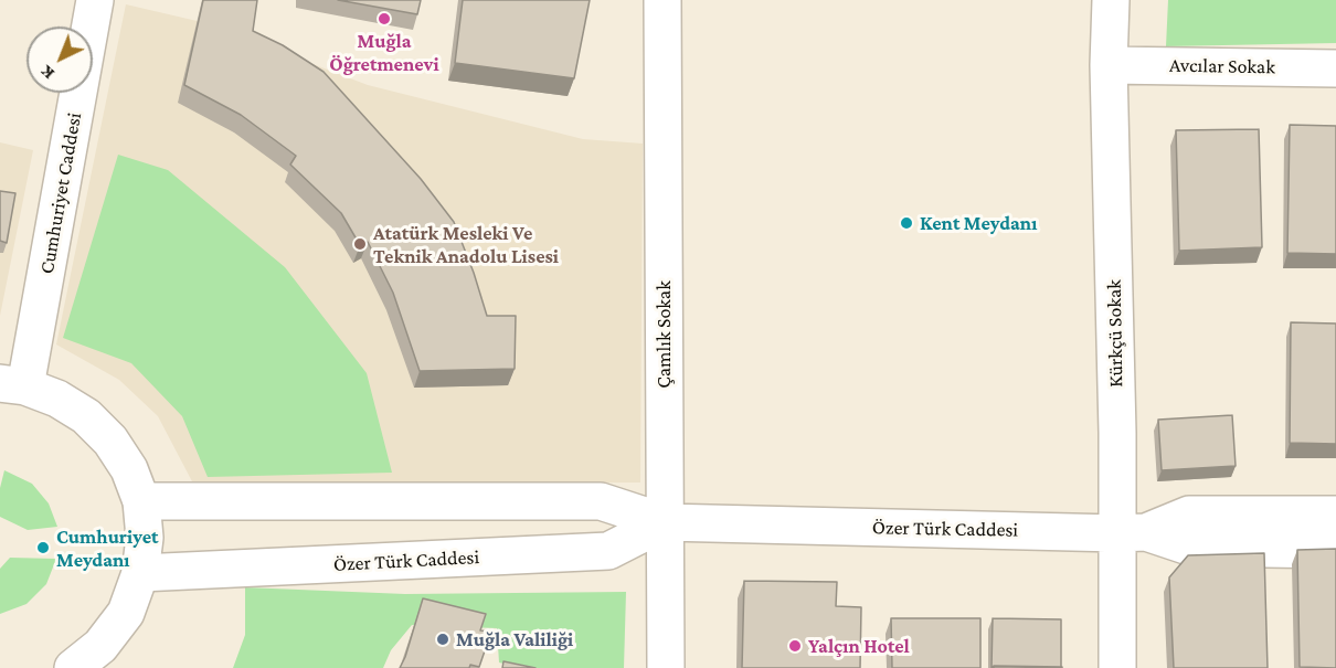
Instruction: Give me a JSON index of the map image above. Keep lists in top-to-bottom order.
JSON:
{
  "streets": {
    "street": [
      "Avcılar Sokak",
      "Cumhuriyet Caddesi",
      "Kürkçü Sokak",
      "Çamlık Sokak",
      "Özer Türk Caddesi"
    ]
  },
  "crossings": [
    ["Avcılar Sokak", "Kürkçü Sokak"],
    ["Kürkçü Sokak", "Özer Türk Caddesi"],
    ["Çamlık Sokak", "Özer Türk Caddesi"]
  ],
  "places": [
    "Muğla Öğretmenevi",
    "Kent Meydanı",
    "Atatürk Mesleki Ve Teknik Anadolu Lisesi",
    "Cumhuriyet Meydanı",
    "Muğla Valiliği",
    "Yalçın Hotel"
  ],
  "north": "bottom left"
}
